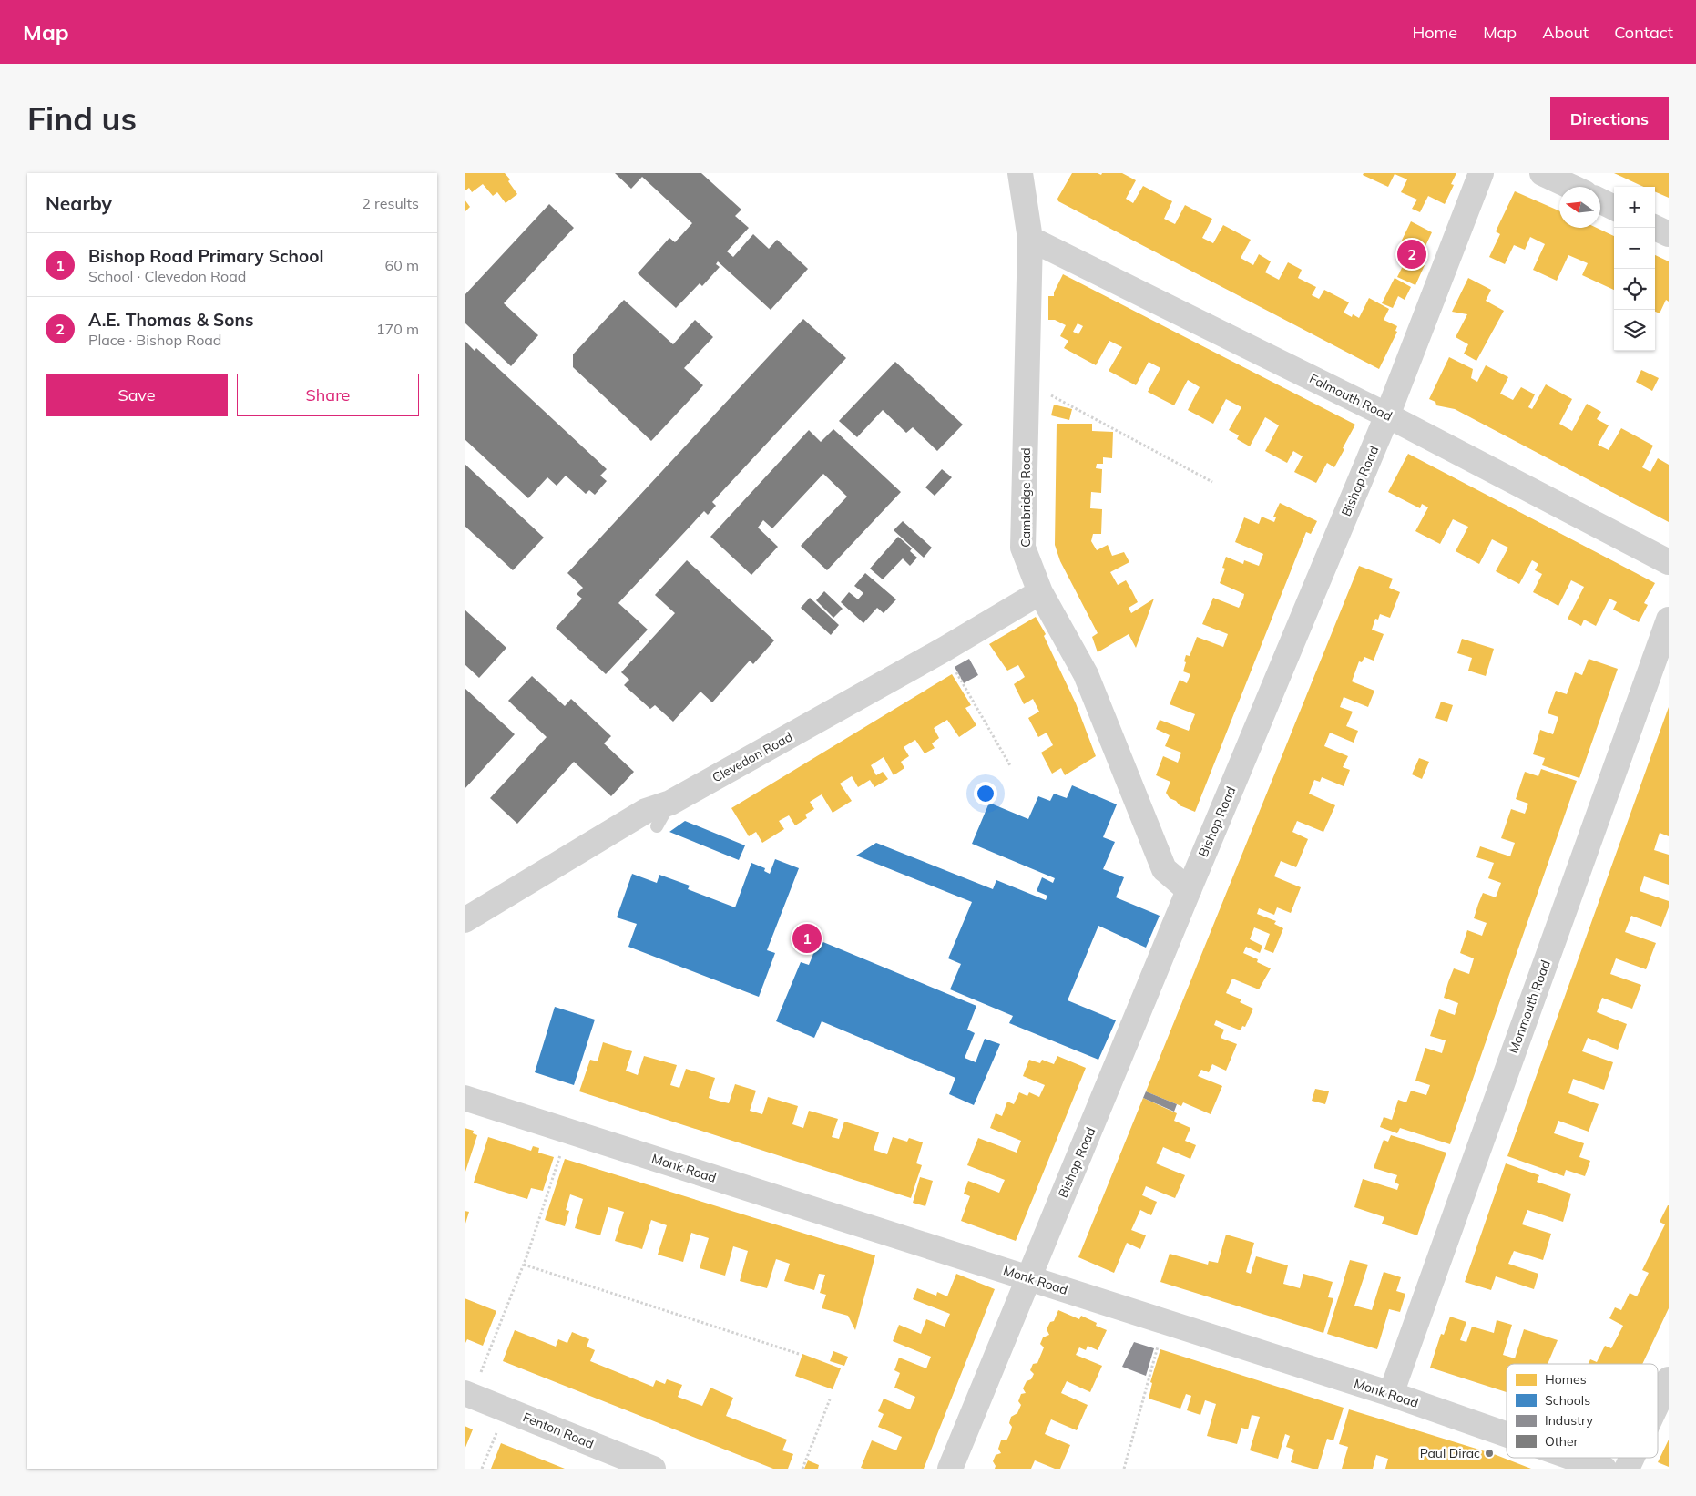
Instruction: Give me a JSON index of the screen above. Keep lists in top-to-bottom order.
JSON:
{
  "streets": {
    "street": [
      "Falmouth Road",
      "Bishop Road",
      "Cambridge Road",
      "Clevedon Road",
      "Monmouth Road",
      "Monk Road",
      "Fenton Road"
    ]
  },
  "crossings": [
    ["Falmouth Road", "Bishop Road"],
    ["Falmouth Road", "Cambridge Road"],
    ["Bishop Road", "Cambridge Road"],
    ["Bishop Road", "Monk Road"],
    ["Cambridge Road", "Clevedon Road"],
    ["Monmouth Road", "Monk Road"]
  ],
  "places": ["Paul Dirac"],
  "legend": [
    "Homes",
    "Schools",
    "Industry",
    "Other"
  ],
  "north": "left",
  "page": {
    "header": "Map",
    "nav": [
      "Home",
      "Map",
      "About",
      "Contact"
    ],
    "buttons": [
      "Directions",
      ["Save", "Share"]
    ],
    "title": "Find us",
    "heading": ["Nearby", "2 results"],
    "map_buttons": ["+", "−"],
    "list": [
      {
        "mark": "1",
        "name": "Bishop Road Primary School",
        "note": "School · Clevedon Road",
        "value": "60 m"
      },
      {
        "mark": "2",
        "name": "A.E. Thomas & Sons",
        "note": "Place · Bishop Road",
        "value": "170 m"
      }
    ],
    "pins": ["2", "1"]
  }
}
